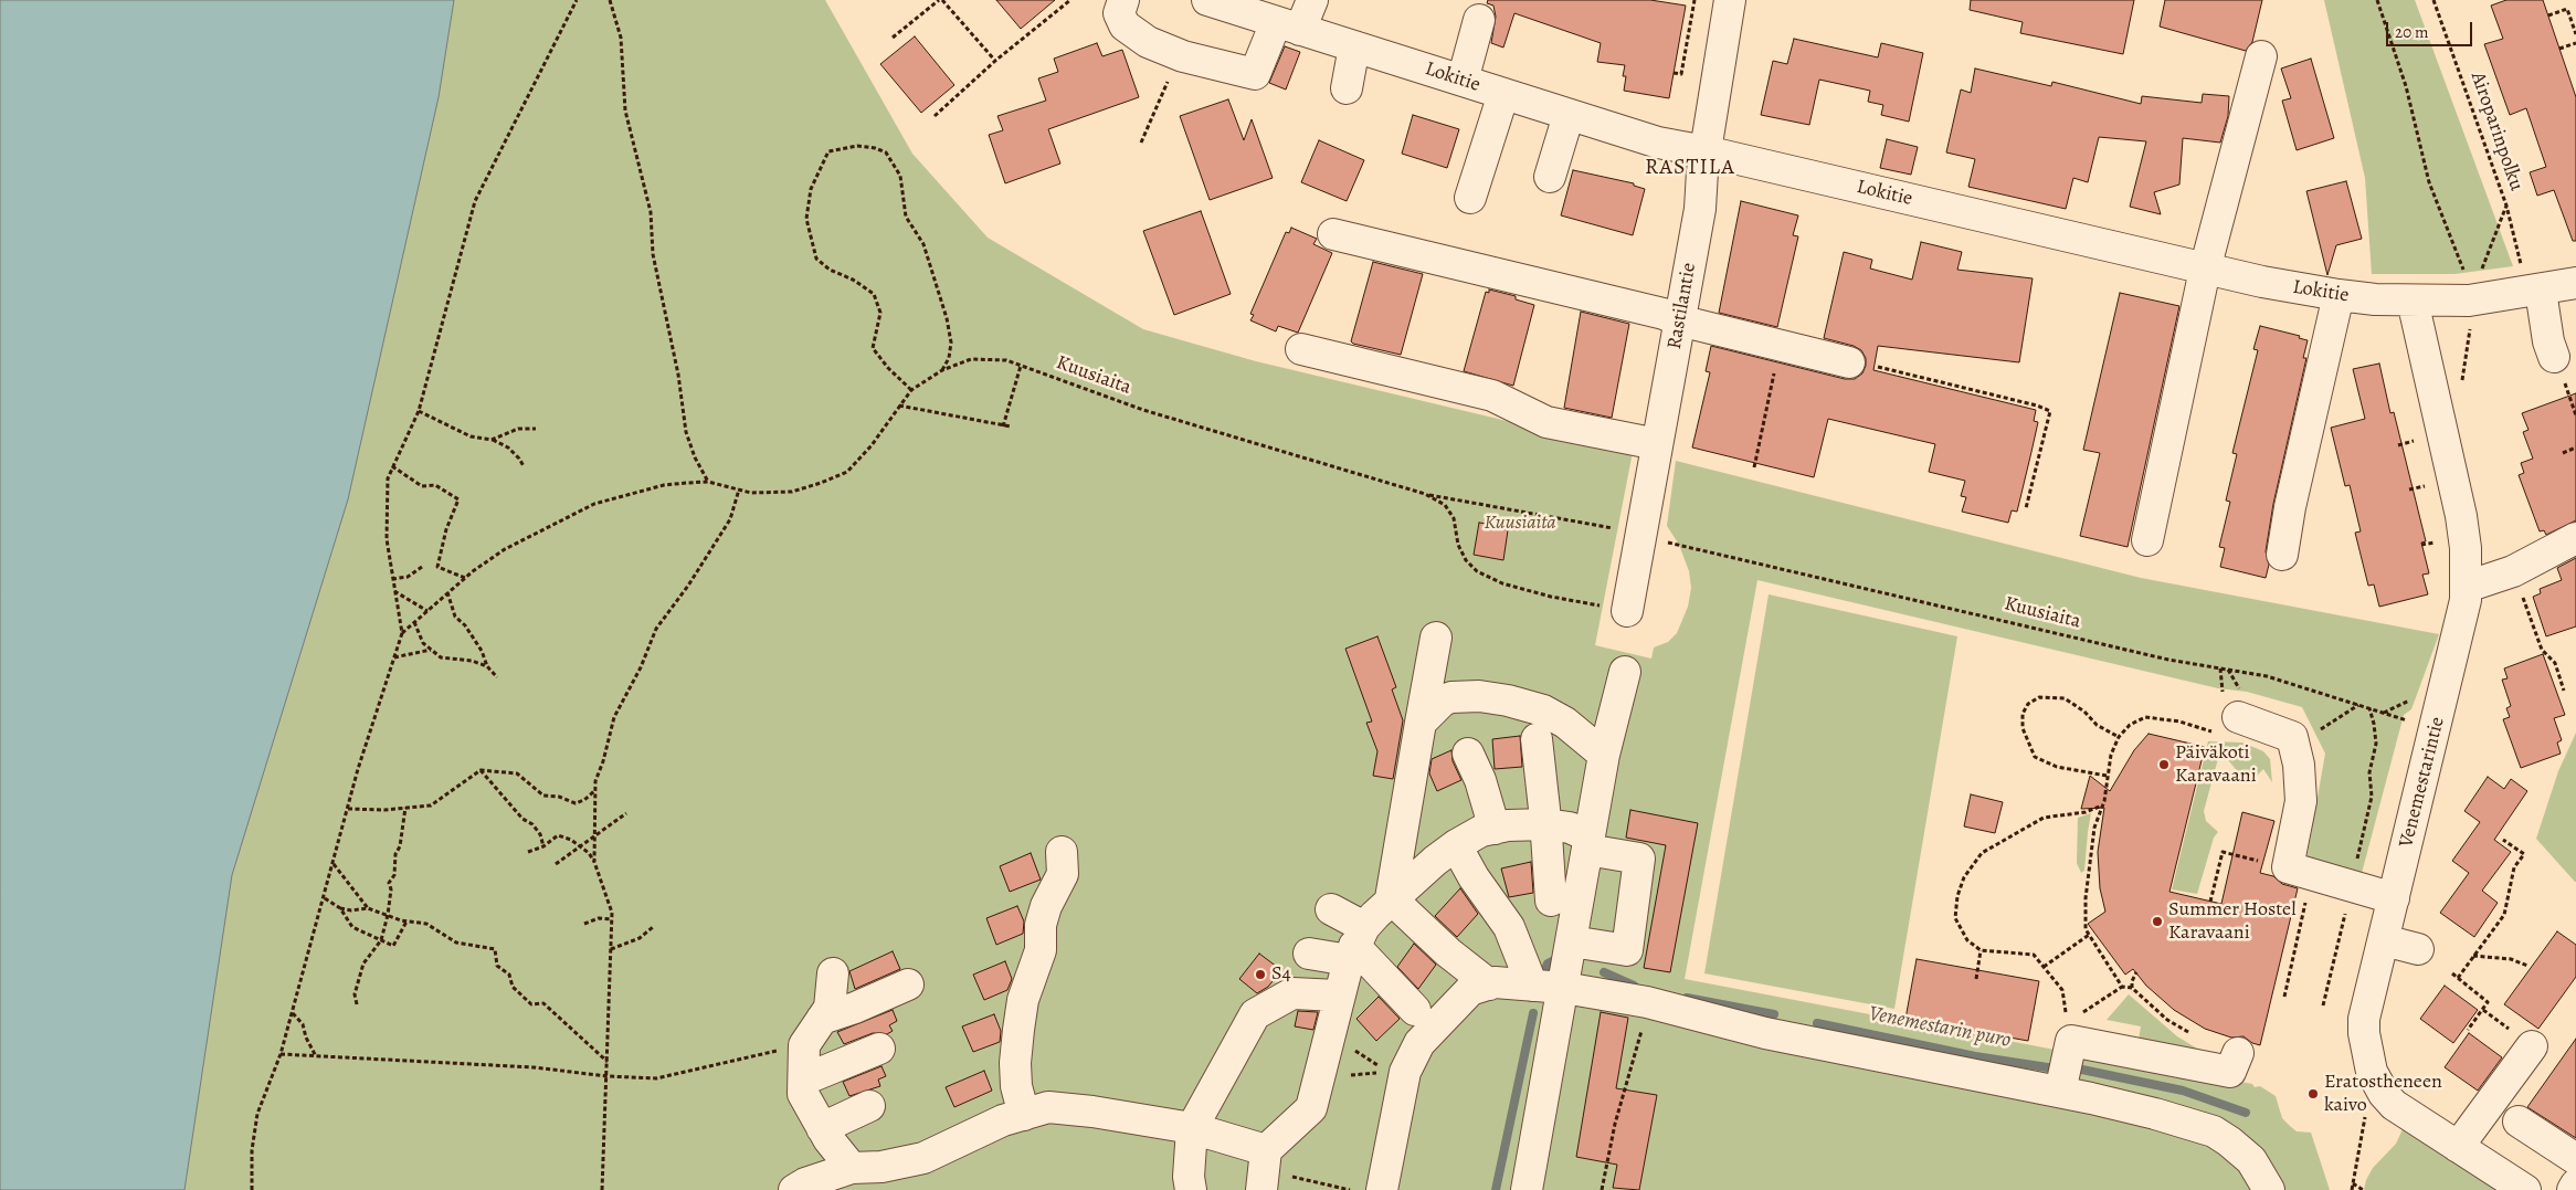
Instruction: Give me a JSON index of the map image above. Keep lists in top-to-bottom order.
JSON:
{
  "streets": {
    "street": ["Lokitie", "Rastilantie", "Venemestarintie"],
    "path": ["Airoparinpolku", "Kuusiaita"]
  },
  "crossings": [
    ["Lokitie", "Rastilantie"],
    ["Lokitie", "Venemestarintie"],
    ["Rastilantie", "Kuusiaita"],
    ["Kuusiaita", "Venemestarintie"]
  ],
  "districts": ["RASTILA"],
  "water": ["Venemestarin puro"],
  "parks": ["Kuusiaita"],
  "places": [
    "Päiväkoti Karavaani",
    "Summer Hostel Karavaani",
    "S4",
    "Eratostheneen kaivo"
  ],
  "scale_bar": "20 m"
}
